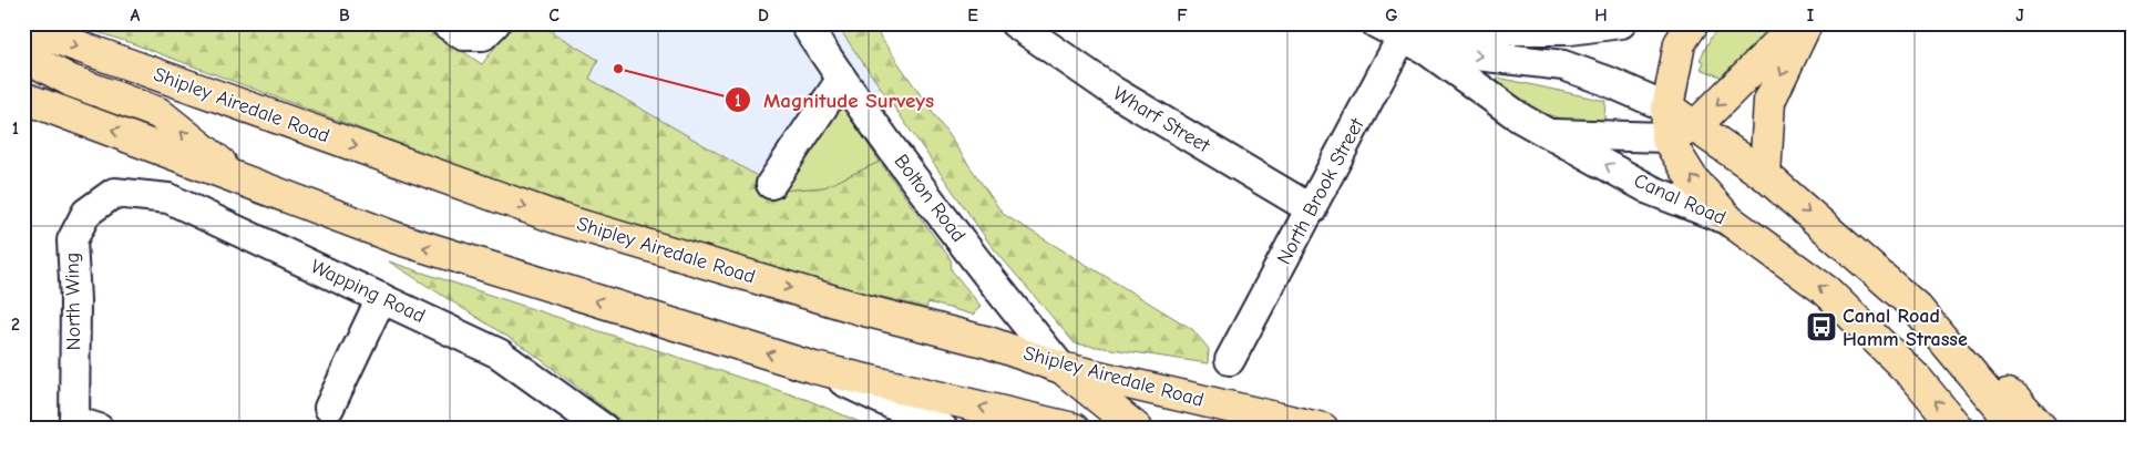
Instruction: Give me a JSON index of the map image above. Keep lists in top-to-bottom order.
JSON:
{
  "streets": {
    "main road": ["Shipley Airedale Road", "Canal Road"],
    "street": [
      "Wharf Street",
      "North Brook Street",
      "Bolton Road",
      "Wapping Road",
      "North Wing"
    ]
  },
  "crossings": [
    ["Shipley Airedale Road", "Bolton Road"],
    ["Wharf Street", "North Brook Street"],
    ["North Brook Street", "Canal Road"],
    ["Wapping Road", "North Wing"]
  ],
  "places": {
    "other": ["Magnitude Surveys"],
    "bus stop": ["Canal Road Hamm Strasse"]
  },
  "grid": {
    "columns": [
      "A",
      "B",
      "C",
      "D",
      "E",
      "F",
      "G",
      "H",
      "I",
      "J"
    ],
    "rows": ["1", "2"]
  }
}
